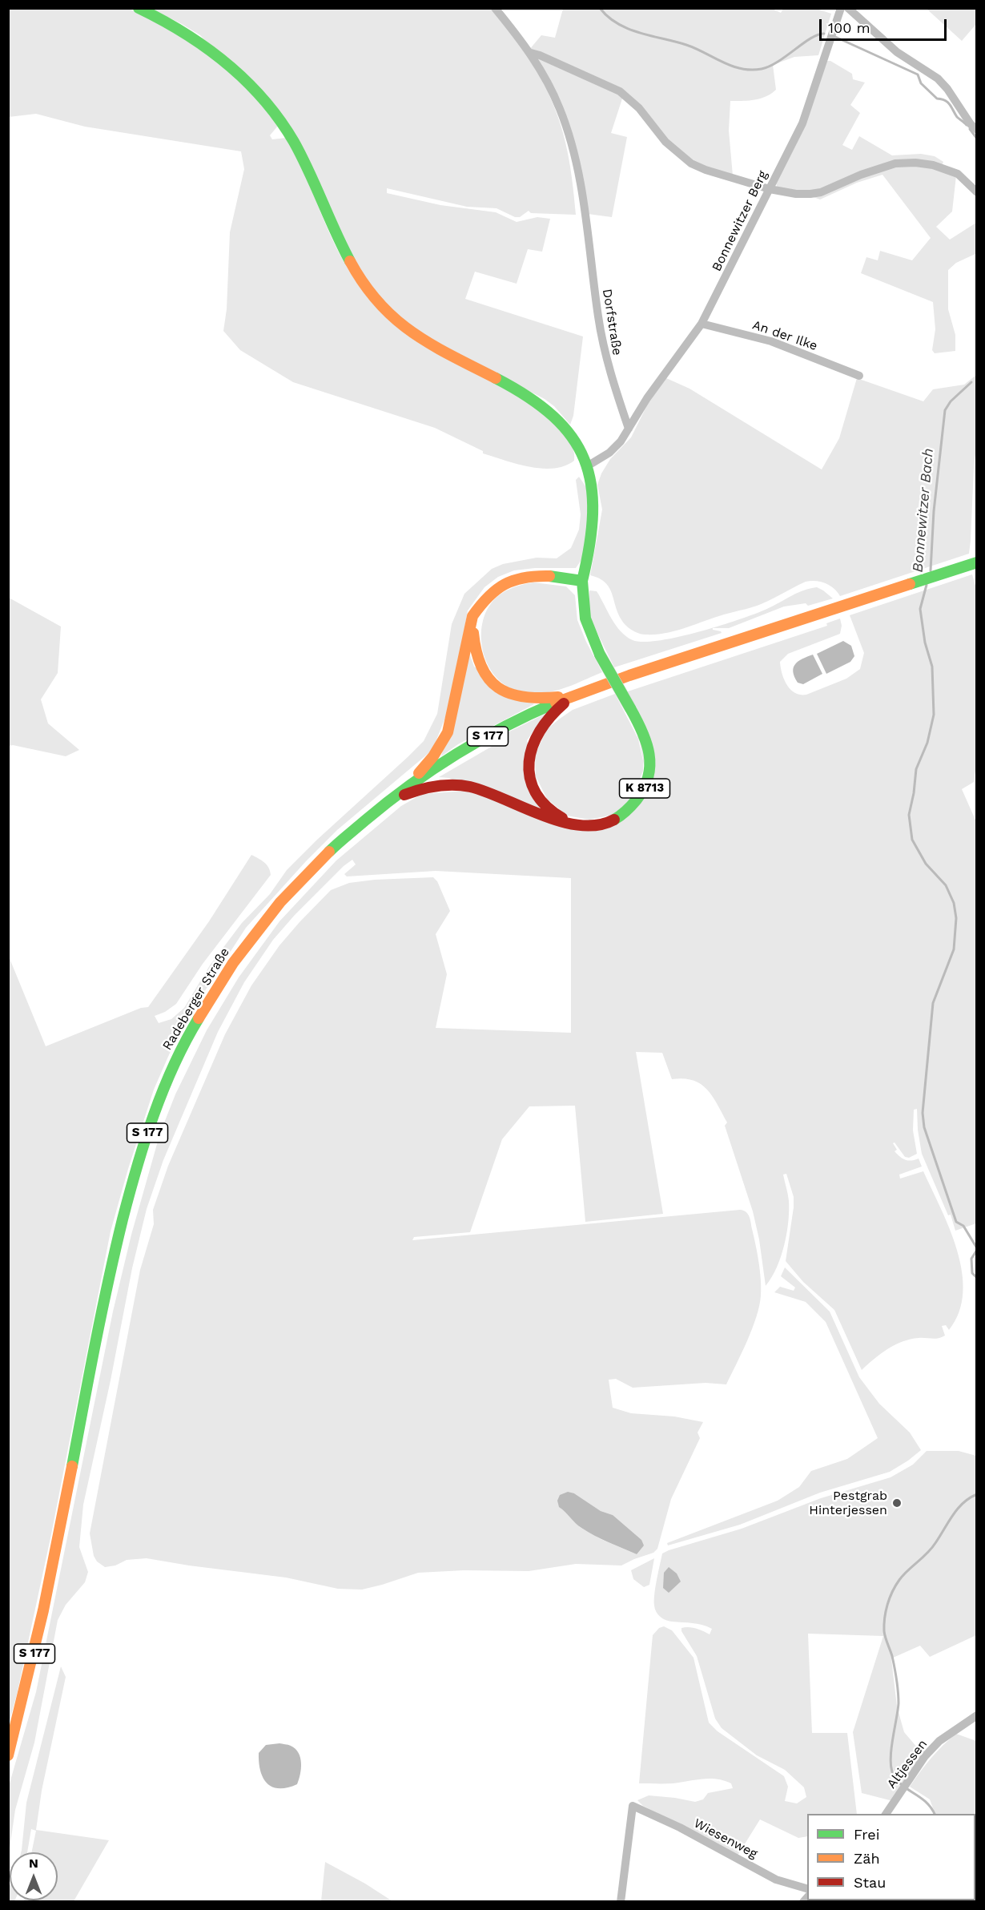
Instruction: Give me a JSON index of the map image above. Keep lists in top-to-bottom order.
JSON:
{
  "streets": {
    "main road": ["S 177", "K 8713", "Radeberger Straße"],
    "street": [
      "Bonnewitzer Berg",
      "Dorfstraße",
      "An der Ilke",
      "Altjessen",
      "Wiesenweg"
    ]
  },
  "crossings": [
    ["Bonnewitzer Berg", "Dorfstraße"],
    ["Bonnewitzer Berg", "An der Ilke"],
    ["Bonnewitzer Berg", "K 8713"],
    ["S 177", "Radeberger Straße"]
  ],
  "water": ["Bonnewitzer Bach"],
  "places": ["Pestgrab Hinterjessen"],
  "legend": ["Frei", "Zäh", "Stau"],
  "scale_bar": "100 m",
  "north": "top"
}
